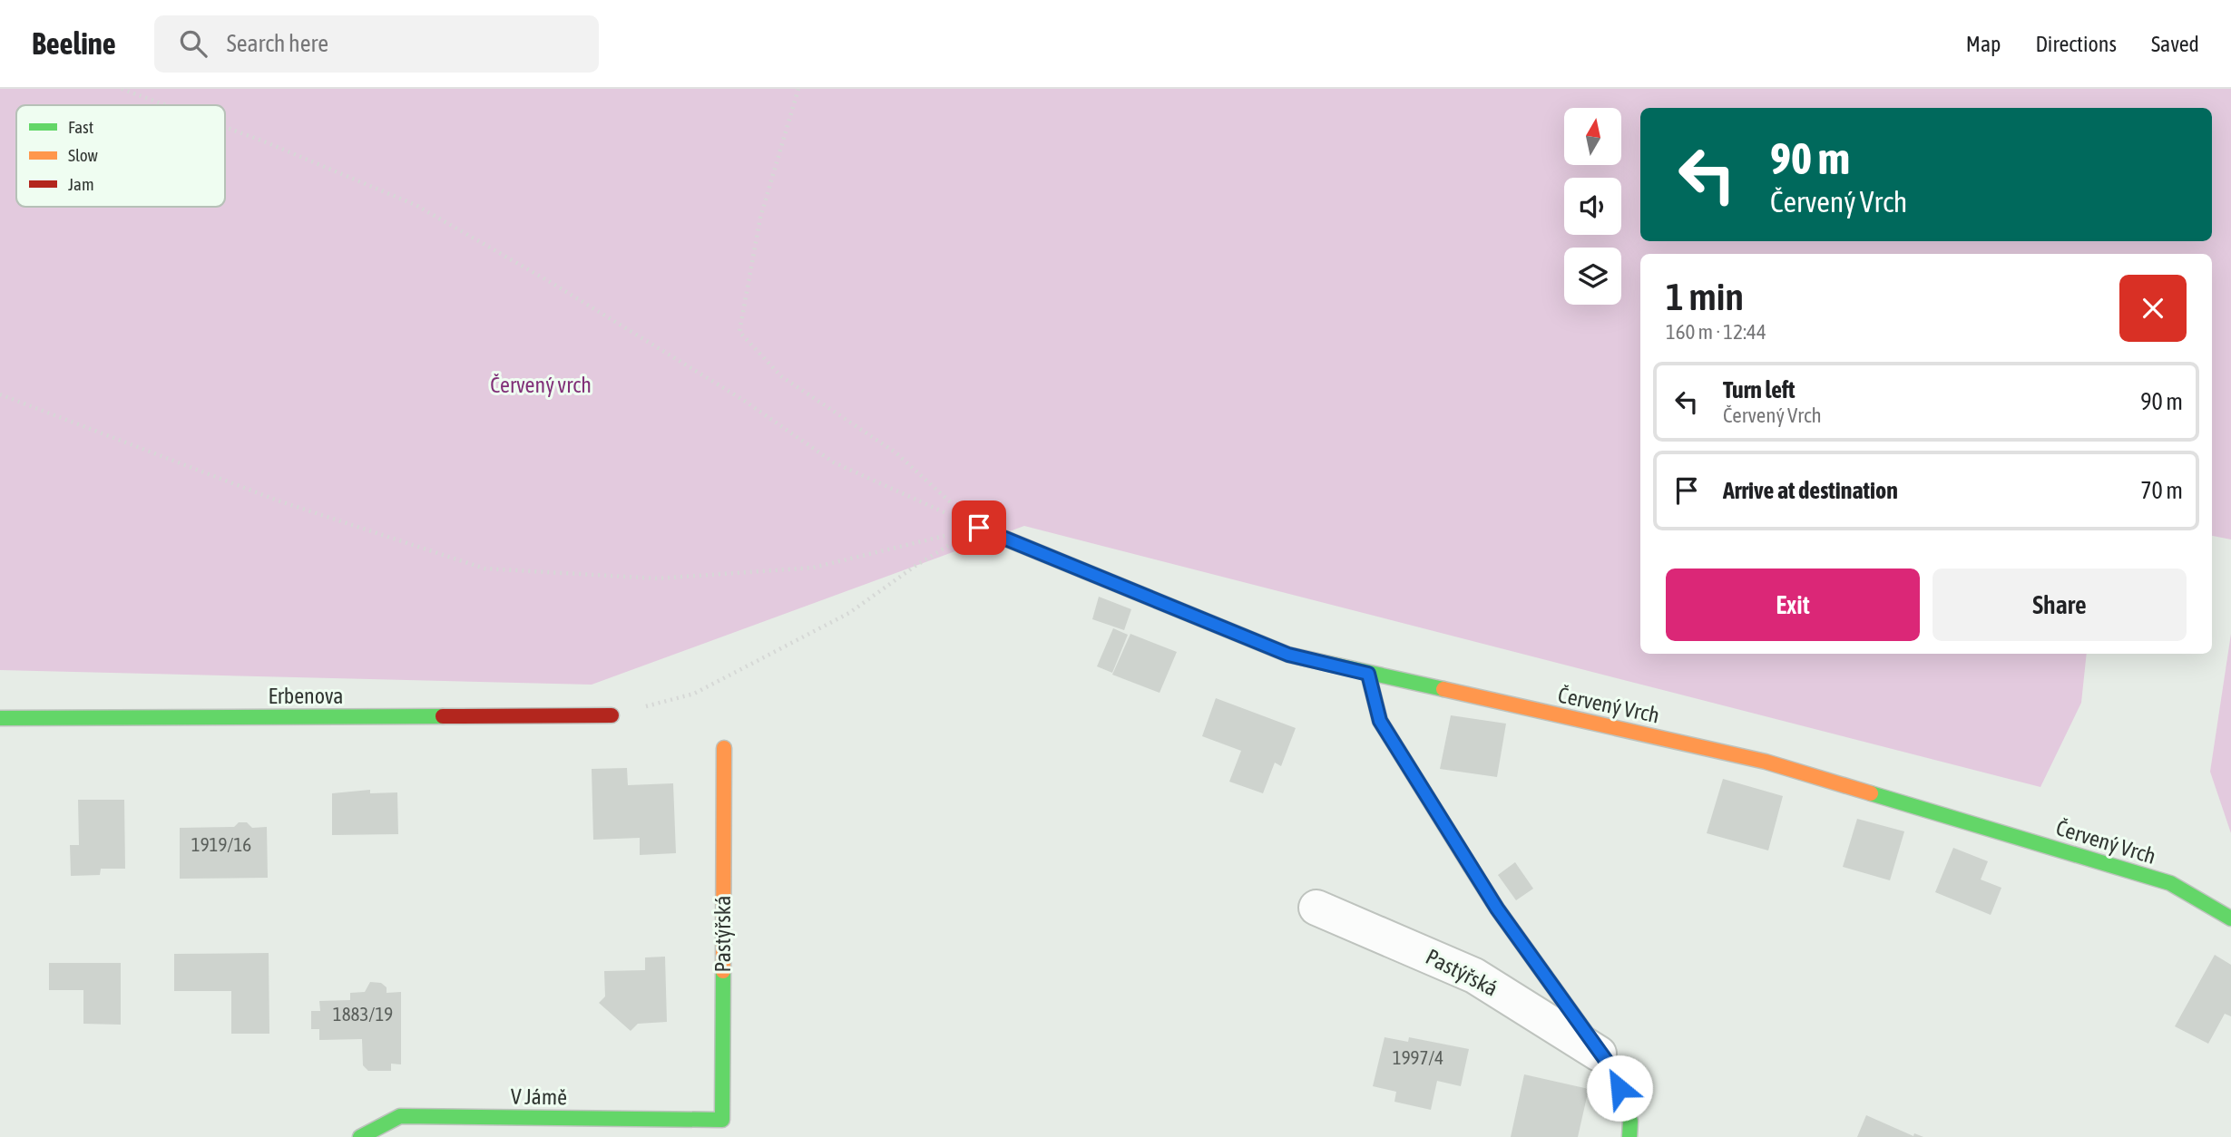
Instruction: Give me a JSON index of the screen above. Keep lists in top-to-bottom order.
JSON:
{
  "streets": {
    "street": [
      "Erbenova",
      "Červený Vrch",
      "Pastýřská",
      "V Jámě"
    ]
  },
  "crossings": [
    ["Pastýřská", "V Jámě"]
  ],
  "parks": ["Červený vrch"],
  "house_numbers": ["1919/16", "1883/19", "1997/4"],
  "legend": ["Fast", "Slow", "Jam"],
  "north": "top",
  "page": {
    "header": "Beeline",
    "search": "Search here",
    "nav": ["Map", "Directions", "Saved"],
    "turn": ["90 m", "Červený Vrch"],
    "heading": ["1 min", "160 m · 12:44"],
    "list": [
      {
        "name": "Turn left",
        "note": "Červený Vrch",
        "value": "90 m"
      },
      {
        "name": "Arrive at destination",
        "value": "70 m"
      }
    ],
    "buttons": ["Exit", "Share"]
  }
}
